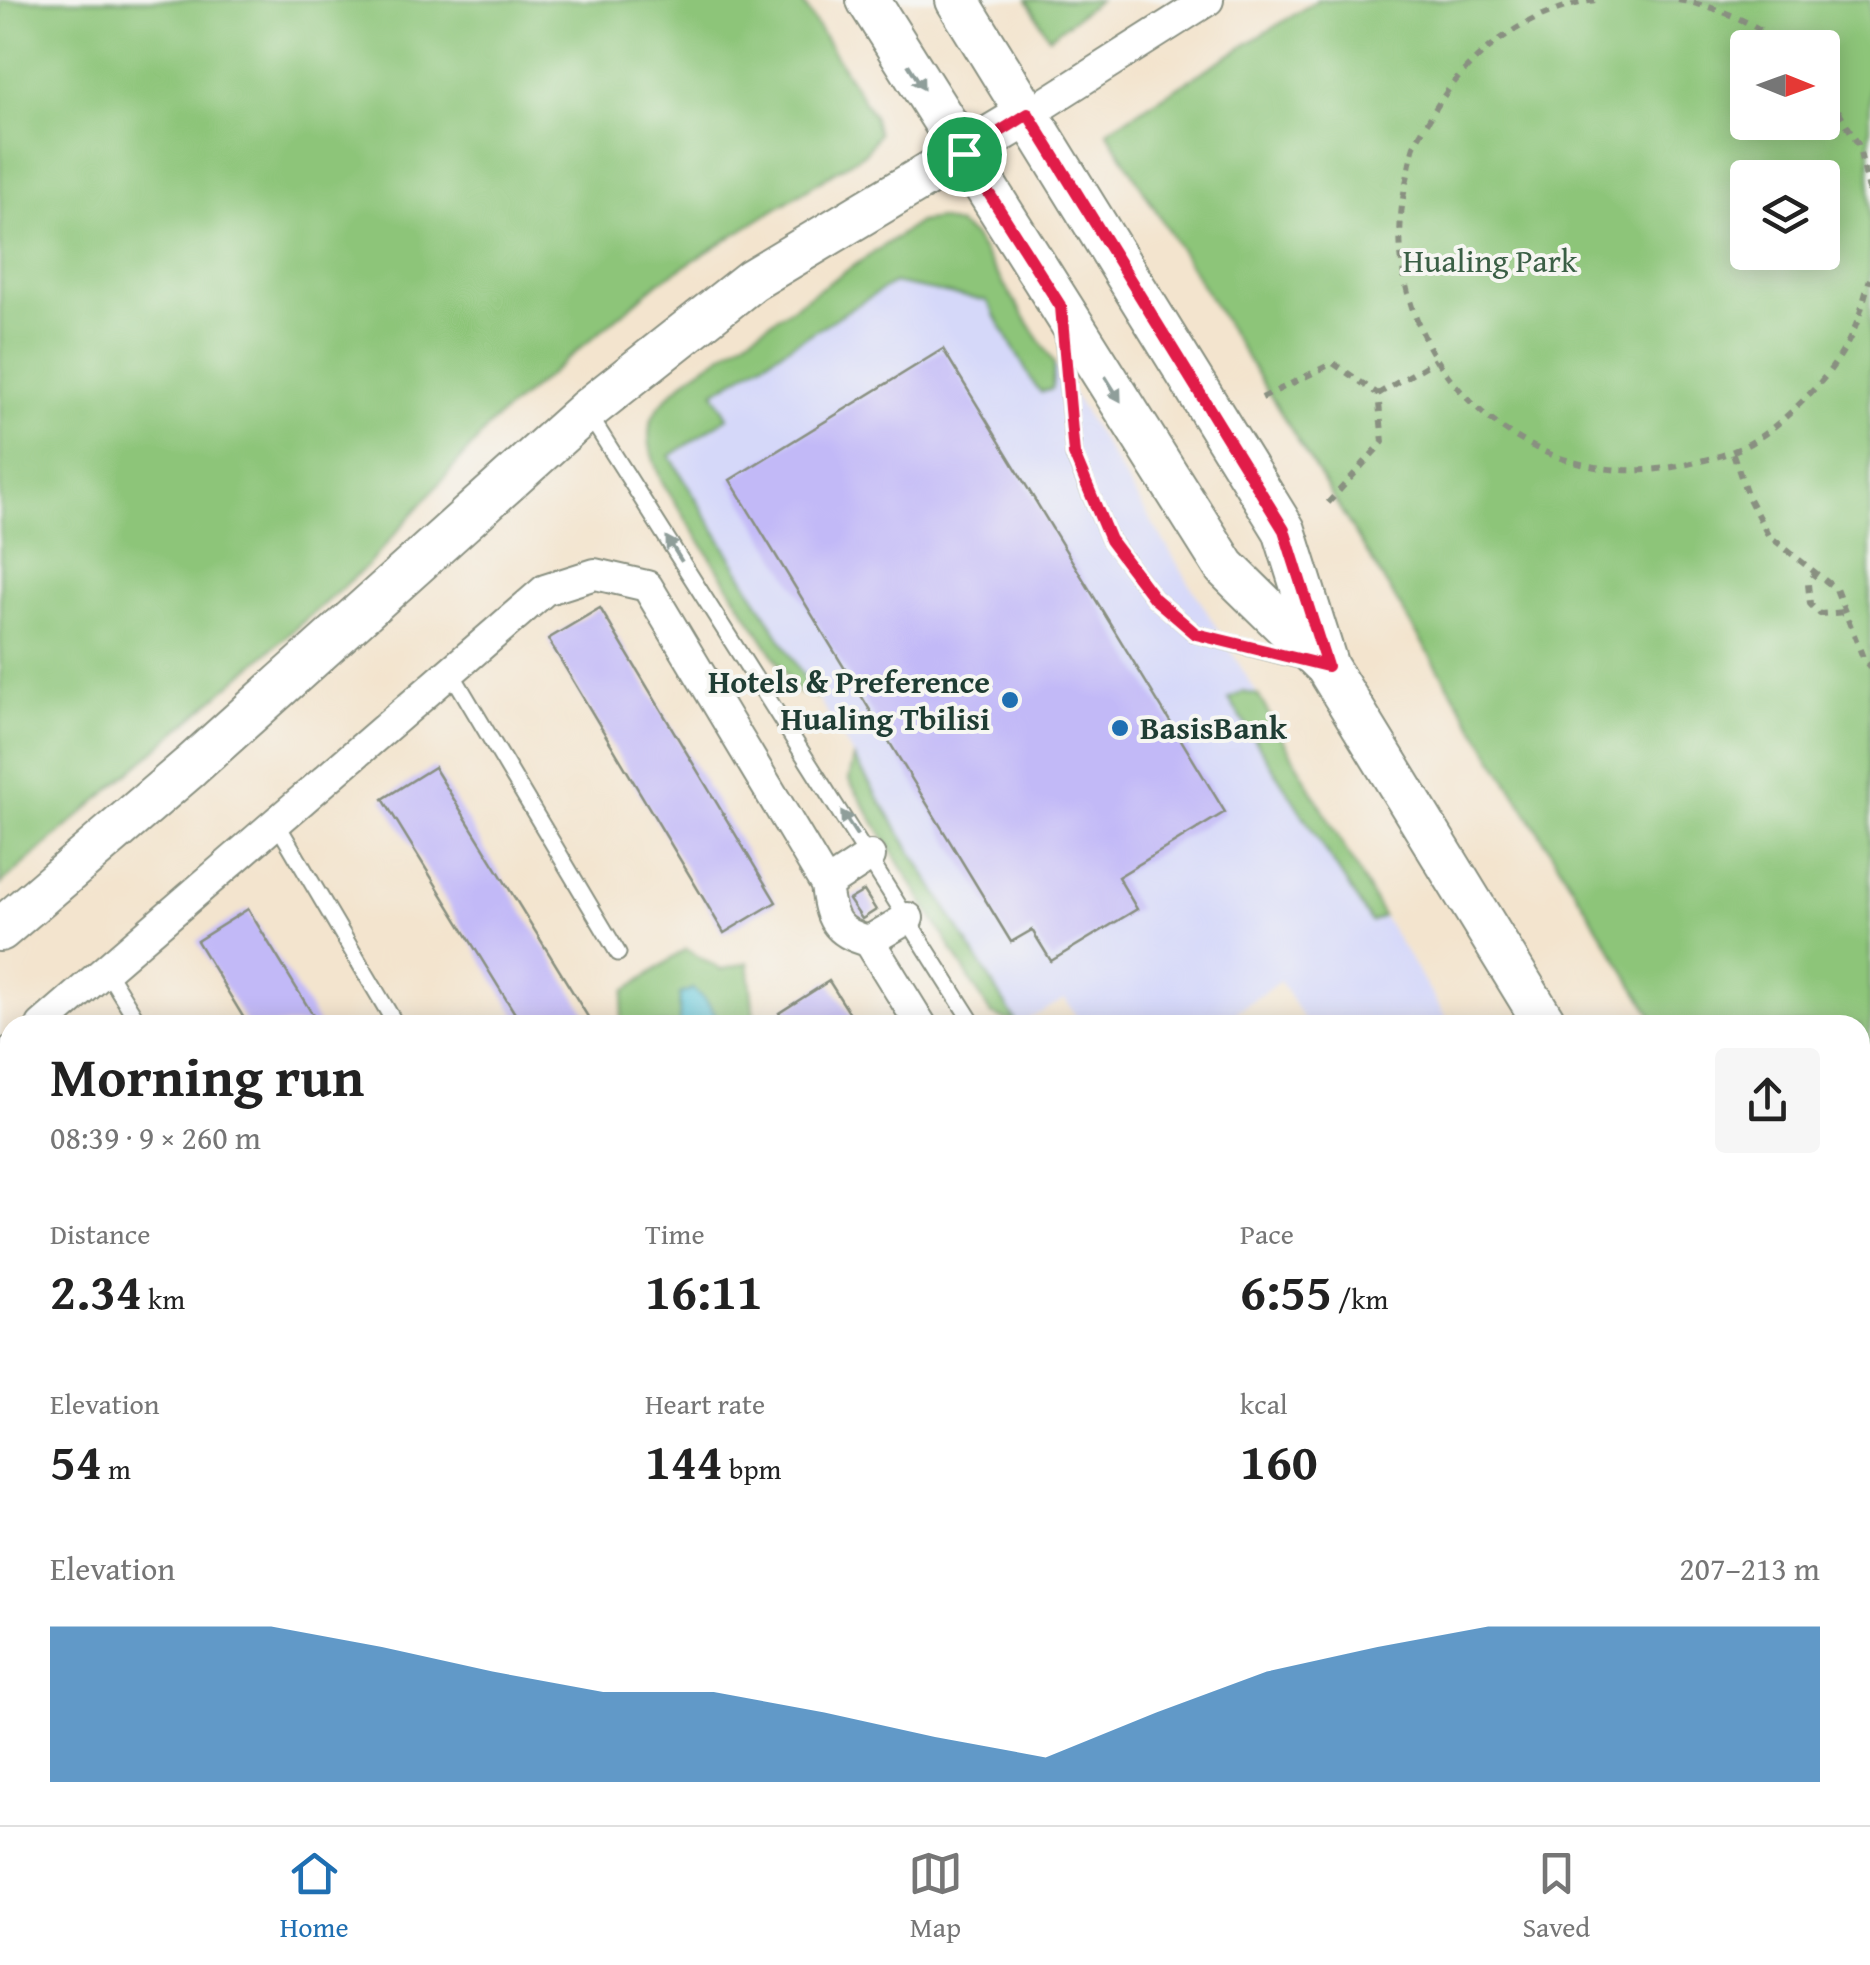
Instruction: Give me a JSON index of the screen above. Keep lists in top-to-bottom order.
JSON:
{
  "parks": ["Hualing Park"],
  "places": ["Hotels & Preference Hualing Tbilisi", "BasisBank"],
  "north": "right",
  "page": {
    "heading": ["Morning run", "08:39 · 9 × 260 m"],
    "stats": [
      ["Distance", "2.34 km"],
      ["Time", "16:11"],
      ["Pace", "6:55 /km"],
      ["Elevation", "54 m"],
      ["Heart rate", "144 bpm"],
      ["kcal", "160"]
    ],
    "chart": ["Elevation", "207–213 m"],
    "tabs": ["Home", "Map", "Saved"]
  }
}
